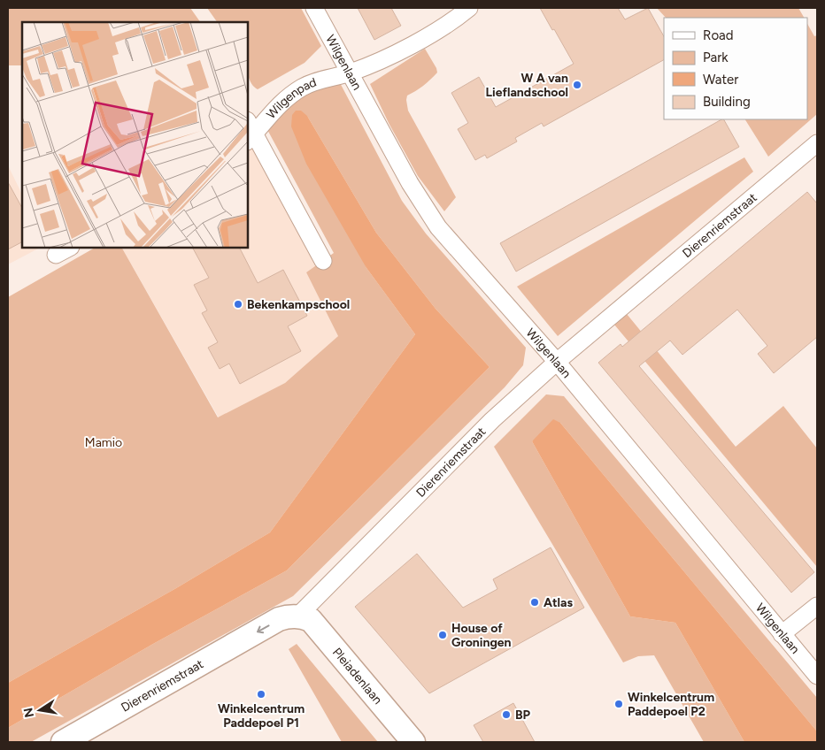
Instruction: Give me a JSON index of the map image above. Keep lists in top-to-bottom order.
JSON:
{
  "streets": {
    "street": [
      "Wilgenlaan",
      "Wilgenpad",
      "Dierenriemstraat",
      "Pleiadenlaan"
    ]
  },
  "crossings": [
    ["Wilgenlaan", "Wilgenpad"],
    ["Wilgenlaan", "Dierenriemstraat"],
    ["Dierenriemstraat", "Pleiadenlaan"]
  ],
  "parks": ["Mamio"],
  "places": [
    "W A van Lieflandschool",
    "Bekenkampschool",
    "Atlas",
    "House of Groningen",
    "Winkelcentrum Paddepoel P1",
    "Winkelcentrum Paddepoel P2",
    "BP"
  ],
  "legend": [
    "Road",
    "Park",
    "Water",
    "Building"
  ],
  "north": "left"
}
